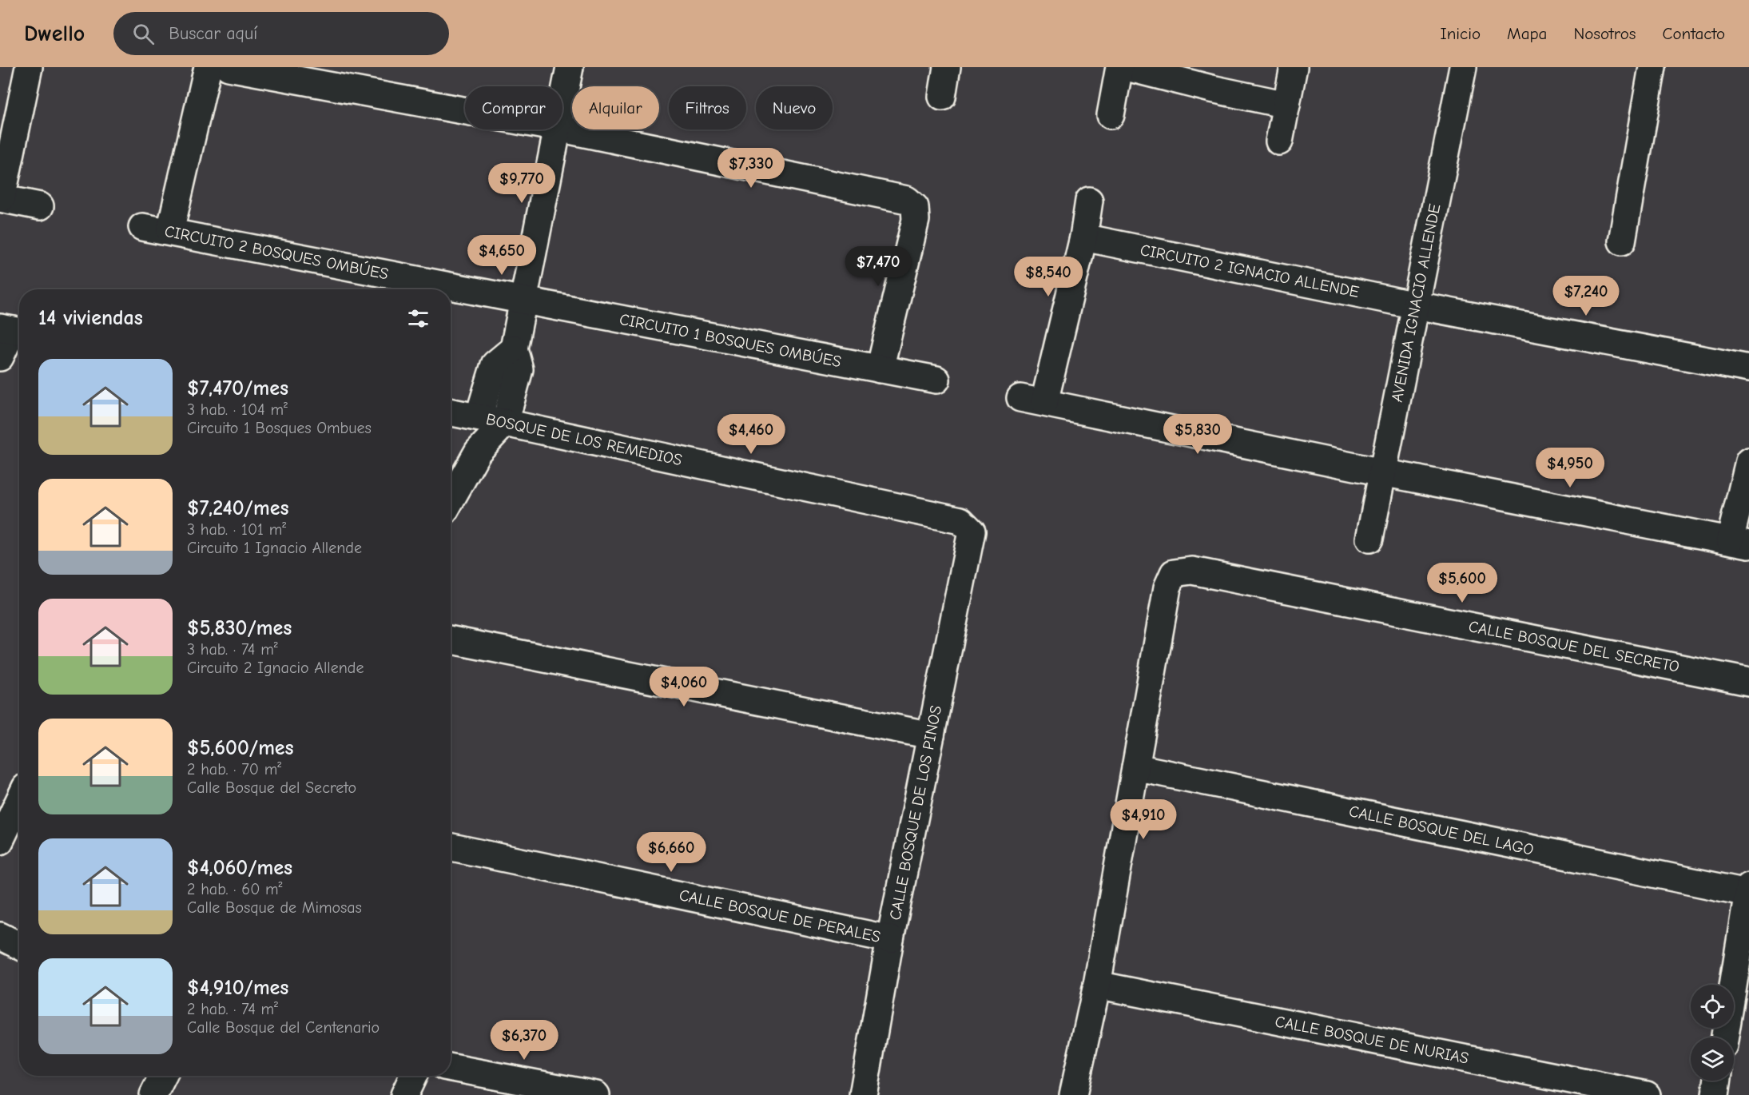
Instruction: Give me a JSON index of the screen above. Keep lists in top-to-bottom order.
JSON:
{
  "streets": {
    "street": [
      "CIRCUITO 2 BOSQUES OMBÚES",
      "CIRCUITO 2 IGNACIO ALLENDE",
      "AVENIDA IGNACIO ALLENDE",
      "CIRCUITO 1 BOSQUES OMBÚES",
      "BOSQUE DE LOS REMEDIOS",
      "CALLE BOSQUE DEL SECRETO",
      "CALLE BOSQUE DE LOS PINOS",
      "CALLE BOSQUE DEL LAGO",
      "CALLE BOSQUE DE PERALES",
      "CALLE BOSQUE DE NURIAS"
    ]
  },
  "crossings": [
    ["CIRCUITO 2 BOSQUES OMBÚES", "CIRCUITO 1 BOSQUES OMBÚES"],
    ["CIRCUITO 2 IGNACIO ALLENDE", "AVENIDA IGNACIO ALLENDE"],
    ["BOSQUE DE LOS REMEDIOS", "CALLE BOSQUE DE LOS PINOS"],
    ["CALLE BOSQUE DEL SECRETO", "CALLE BOSQUE DEL LAGO"],
    ["CALLE BOSQUE DE LOS PINOS", "CALLE BOSQUE DE PERALES"]
  ],
  "page": {
    "header": "Dwello",
    "search": "Buscar aquí",
    "nav": [
      "Inicio",
      "Mapa",
      "Nosotros",
      "Contacto"
    ],
    "chip": [
      "Comprar",
      "Alquilar",
      "Filtros",
      "Nuevo"
    ],
    "price": [
      "$7,330",
      "$9,770",
      "$4,650",
      "$7,470",
      "$8,540",
      "$7,240",
      "$4,460",
      "$5,830",
      "$4,950",
      "$5,600",
      "$4,060",
      "$4,910",
      "$6,660",
      "$6,370"
    ],
    "heading": "14 viviendas",
    "list": [
      {
        "name": "$7,470/mes",
        "note": "3 hab. · 104 m² · Circuito 1 Bosques Ombues"
      },
      {
        "name": "$7,240/mes",
        "note": "3 hab. · 101 m² · Circuito 1 Ignacio Allende"
      },
      {
        "name": "$5,830/mes",
        "note": "3 hab. · 74 m² · Circuito 2 Ignacio Allende"
      },
      {
        "name": "$5,600/mes",
        "note": "2 hab. · 70 m² · Calle Bosque del Secreto"
      },
      {
        "name": "$4,060/mes",
        "note": "2 hab. · 60 m² · Calle Bosque de Mimosas"
      },
      {
        "name": "$4,910/mes",
        "note": "2 hab. · 74 m² · Calle Bosque del Centenario"
      }
    ]
  }
}
